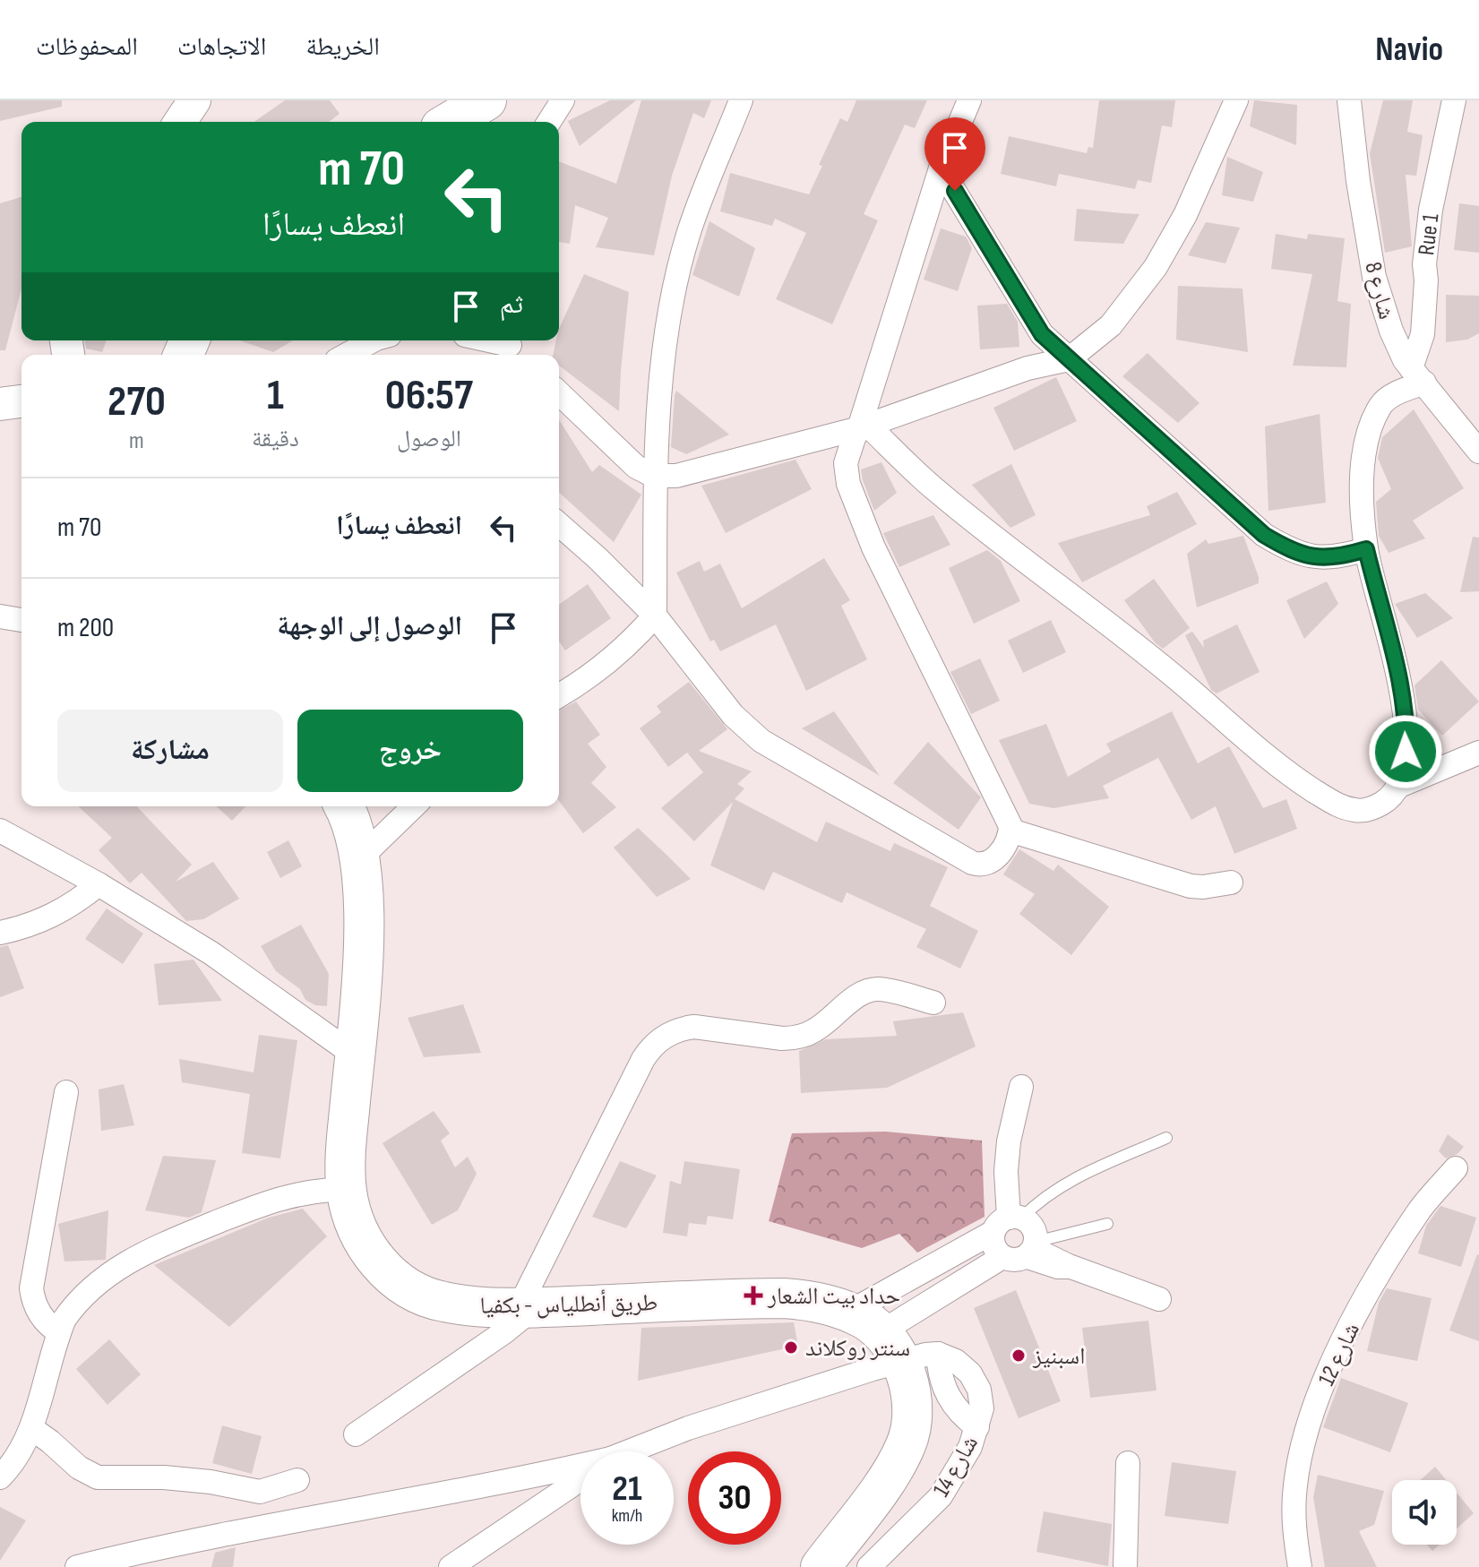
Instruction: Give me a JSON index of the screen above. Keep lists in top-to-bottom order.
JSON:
{
  "streets": {
    "highway": ["طريق أنطلياس - بكفيا"],
    "street": [
      "Rue 1",
      "شارع 8",
      "شارع 12",
      "شارع 14"
    ]
  },
  "crossings": [
    ["Rue 1", "شارع 8"],
    ["طريق أنطلياس - بكفيا", "شارع 14"]
  ],
  "places": {
    "health": ["حداد بيت الشعار"],
    "other": ["سنتر روكلاند", "اسبنيز"]
  },
  "page": {
    "header": "Navio",
    "nav": ["الخريطة", "الاتجاهات", "المحفوظات"],
    "turn": ["70 m", "انعطف يسارًا"],
    "then": "ثم",
    "eta": [
      "06:57",
      "الوصول",
      "1",
      "دقيقة",
      "270",
      "m"
    ],
    "list": [
      {
        "name": "انعطف يسارًا",
        "value": "70 m"
      },
      {
        "name": "الوصول إلى الوجهة",
        "value": "200 m"
      }
    ],
    "buttons": ["خروج", "مشاركة"],
    "speed": "21 km/h",
    "limit": "30"
  }
}
